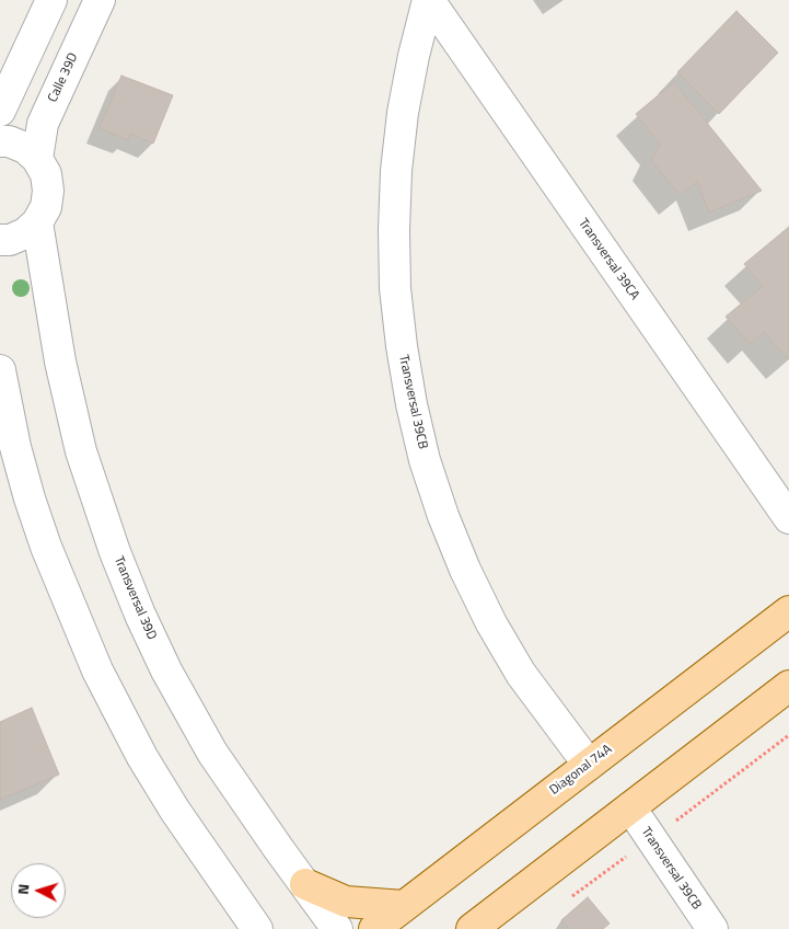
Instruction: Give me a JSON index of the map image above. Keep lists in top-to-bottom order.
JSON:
{
  "streets": {
    "main road": ["Diagonal 74A"],
    "street": [
      "Calle 39D",
      "Transversal 39CA",
      "Transversal 39CB",
      "Transversal 39D"
    ]
  },
  "crossings": [
    ["Transversal 39CA", "Transversal 39CB"],
    ["Transversal 39CB", "Diagonal 74A"]
  ],
  "north": "left"
}
